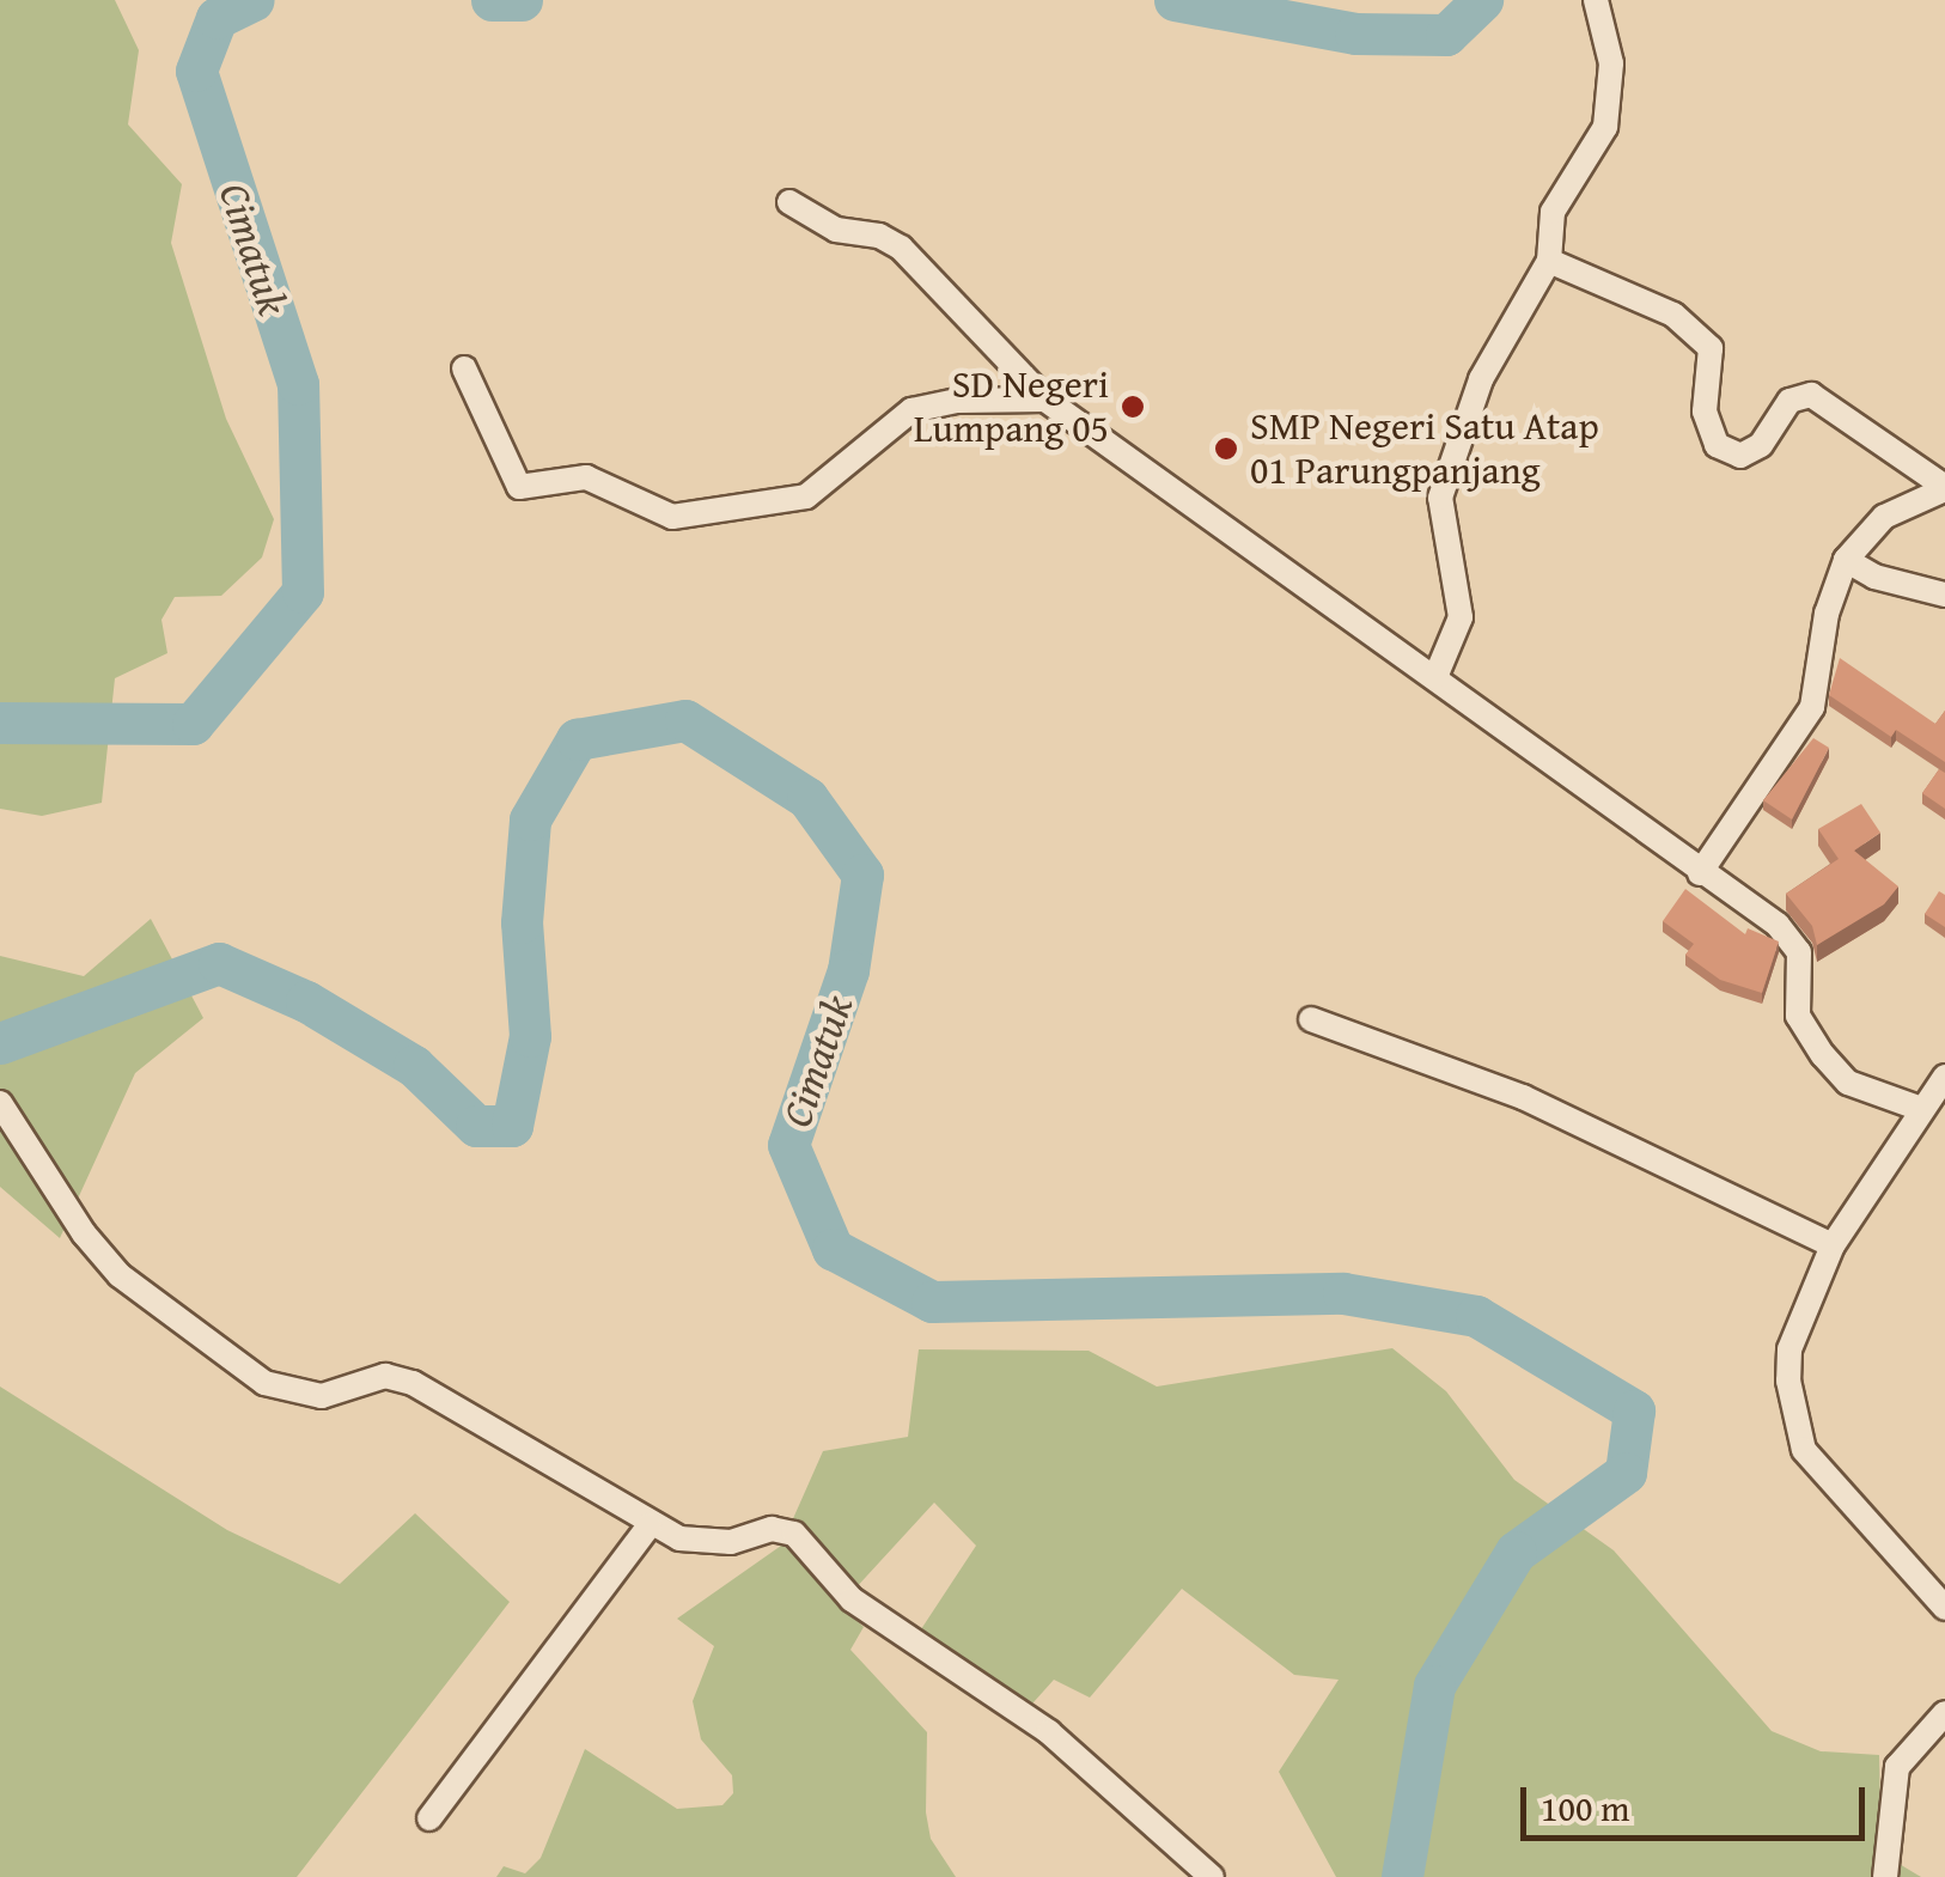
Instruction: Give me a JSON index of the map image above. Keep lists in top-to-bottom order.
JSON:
{
  "water": ["Cimatuk"],
  "places": ["SD Negeri Lumpang 05", "SMP Negeri Satu Atap 01 Parungpanjang"],
  "scale_bar": "100 m"
}
